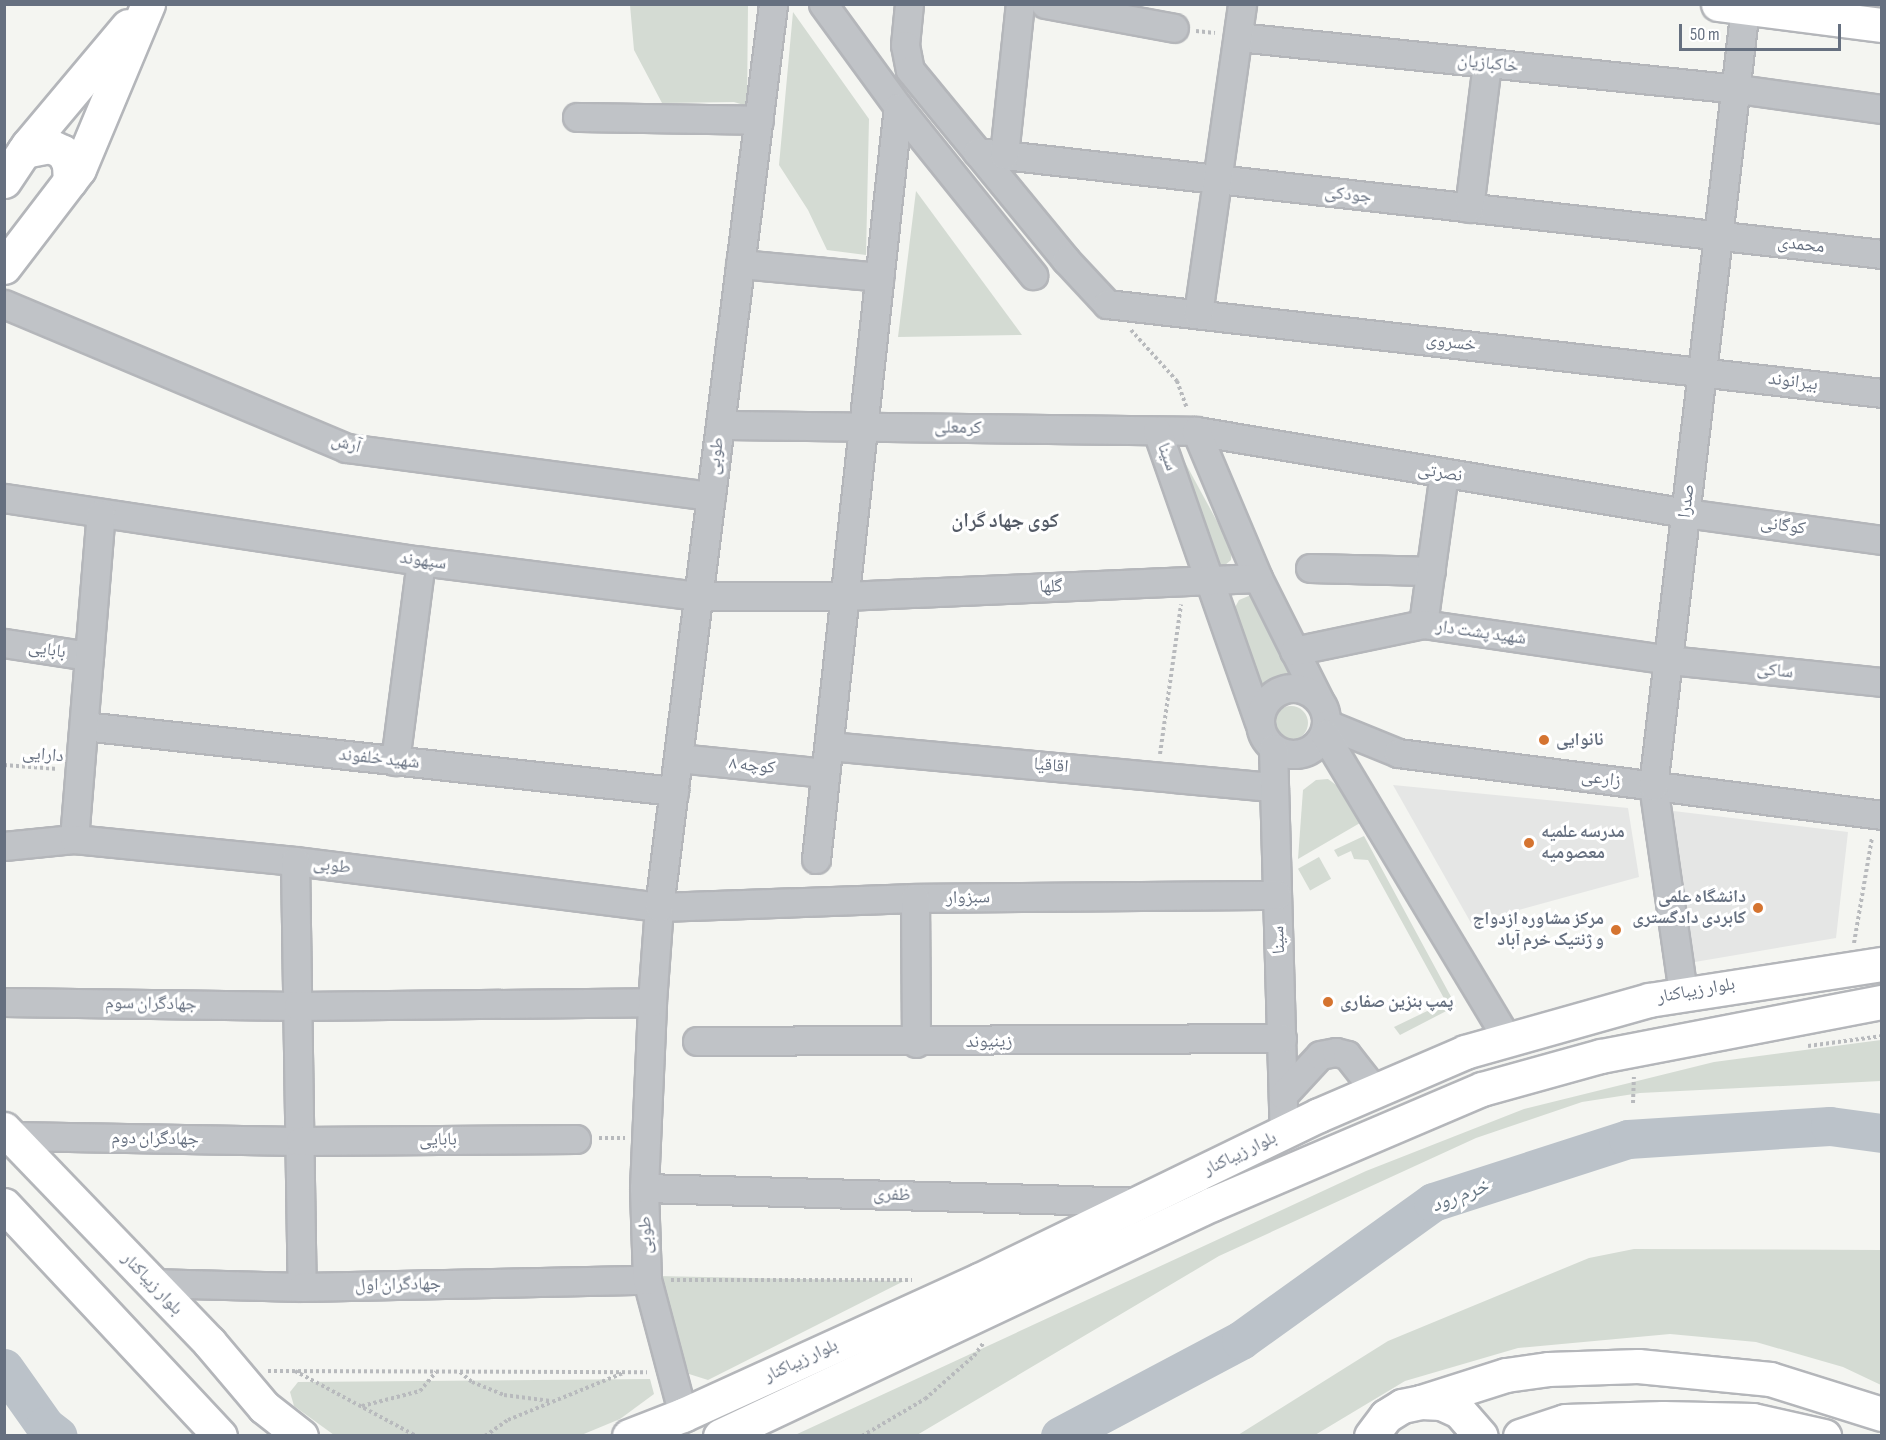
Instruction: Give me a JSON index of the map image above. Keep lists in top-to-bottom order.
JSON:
{
  "streets": {
    "main road": ["بلوار زیباکنار"],
    "street": [
      "خاکبازیان",
      "جودکی",
      "محمدی",
      "خسروی",
      "بیرانوند",
      "کرمعلی",
      "آرش",
      "طوبی",
      "سینا",
      "نصرتی",
      "صدرا",
      "کوگانی",
      "سپهوند",
      "گلها",
      "شهید پشت دار",
      "بابایی",
      "ساکی",
      "شهید خلفوند",
      "کوچه ۸",
      "اقاقیا",
      "زارعی",
      "سبزوار",
      "جهادگران سوم",
      "زینیوند",
      "جهادگران دوم",
      "ظفری",
      "جهادگران اول"
    ],
    "path": ["دارایی"]
  },
  "crossings": [
    ["خاکبازیان", "صدرا"],
    ["جودکی", "محمدی"],
    ["جودکی", "صدرا"],
    ["محمدی", "صدرا"],
    ["خسروی", "بیرانوند"],
    ["خسروی", "صدرا"],
    ["بیرانوند", "صدرا"],
    ["کرمعلی", "طوبی"],
    ["کرمعلی", "سینا"],
    ["کرمعلی", "نصرتی"],
    ["آرش", "طوبی"],
    ["طوبی", "سپهوند"],
    ["طوبی", "شهید خلفوند"],
    ["طوبی", "کوچه ۸"],
    ["طوبی", "سبزوار"],
    ["طوبی", "بلوار زیباکنار"],
    ["طوبی", "جهادگران سوم"],
    ["طوبی", "ظفری"],
    ["طوبی", "جهادگران اول"],
    ["سینا", "گلها"],
    ["سینا", "اقاقیا"],
    ["سینا", "زارعی"],
    ["سینا", "سبزوار"],
    ["سینا", "بلوار زیباکنار"],
    ["سینا", "زینیوند"],
    ["نصرتی", "صدرا"],
    ["نصرتی", "کوگانی"],
    ["صدرا", "کوگانی"],
    ["صدرا", "شهید پشت دار"],
    ["صدرا", "ساکی"],
    ["صدرا", "زارعی"],
    ["صدرا", "بلوار زیباکنار"],
    ["سپهوند", "گلها"],
    ["شهید پشت دار", "ساکی"],
    ["بابایی", "جهادگران دوم"],
    ["بلوار زیباکنار", "جهادگران دوم"],
    ["بلوار زیباکنار", "ظفری"],
    ["بلوار زیباکنار", "جهادگران اول"]
  ],
  "districts": ["کوی جهاد گران"],
  "water": ["خرم رود"],
  "places": [
    "نانوایی",
    "مدرسه علمیه معصومیه",
    "دانشگاه علمی کابردی دادگستری",
    "مرکز مشاوره ازدواج و ژنتیک خرم آباد",
    "پمپ بنزین صفاری"
  ],
  "scale_bar": "50 m"
}
